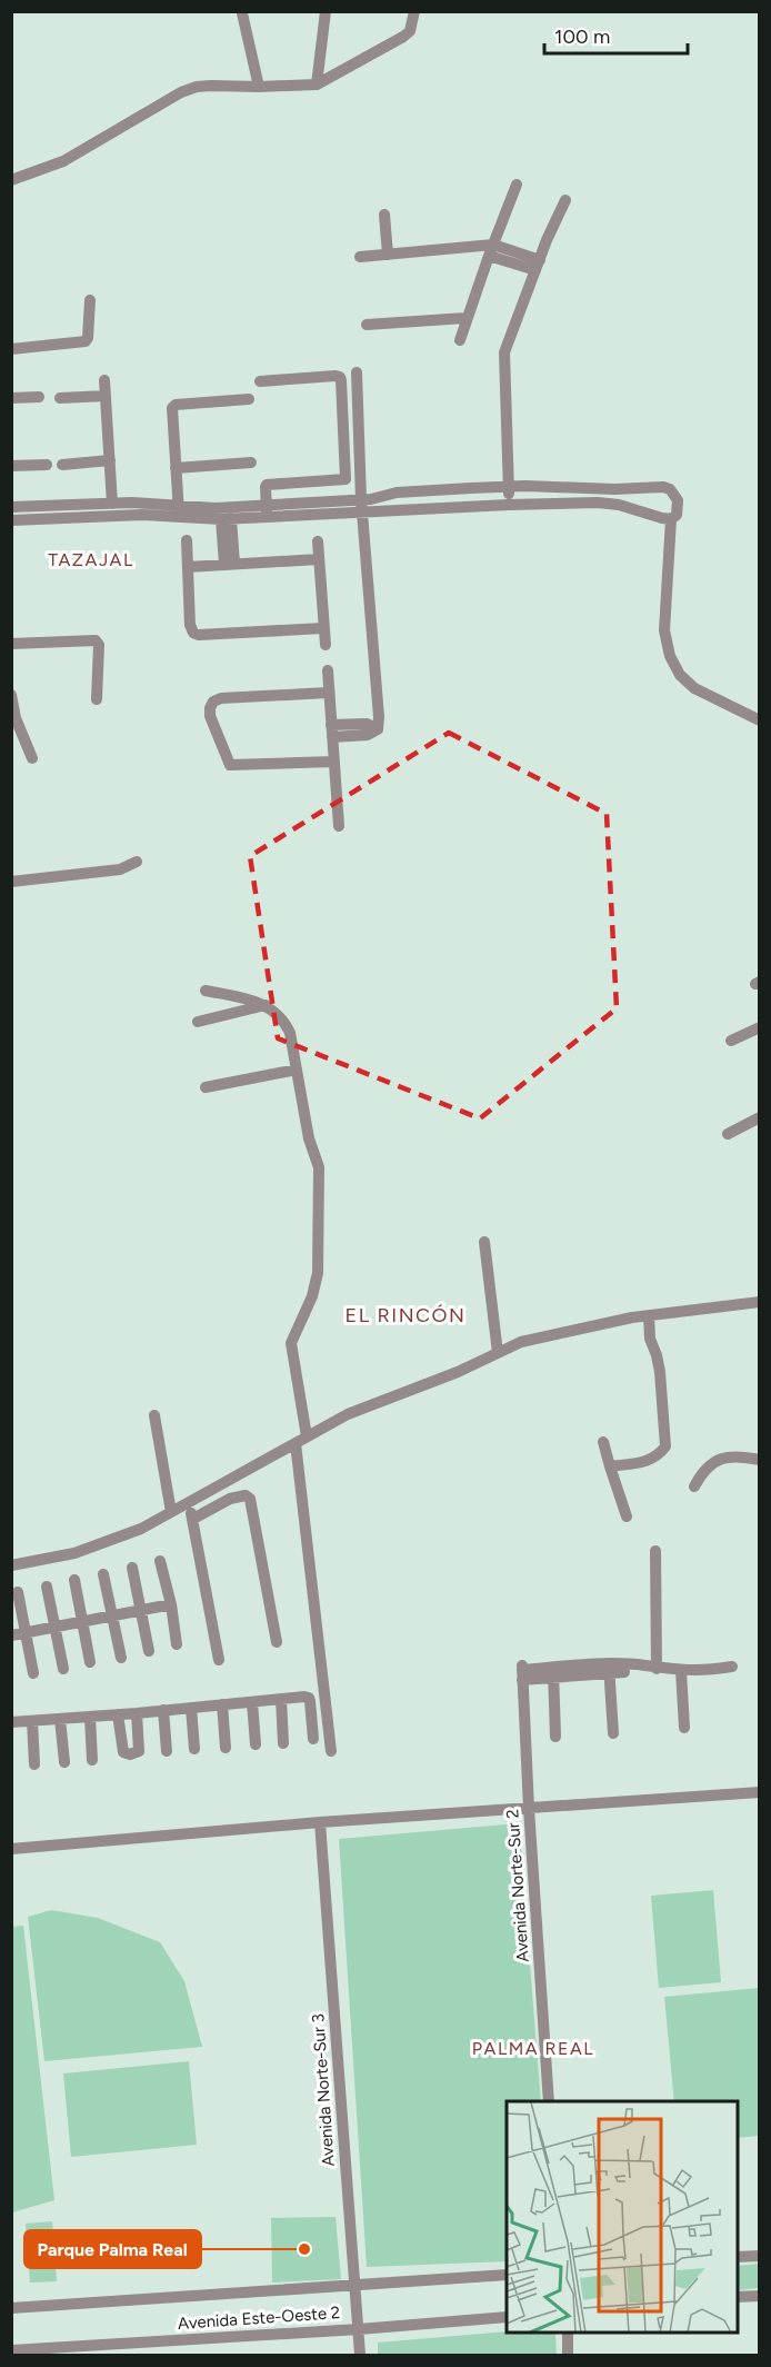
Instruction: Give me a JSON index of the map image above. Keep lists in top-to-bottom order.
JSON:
{
  "streets": {
    "street": ["Avenida Norte-Sur 2", "Avenida Norte-Sur 3", "Avenida Este-Oeste 2"]
  },
  "crossings": [
    ["Avenida Norte-Sur 3", "Avenida Este-Oeste 2"]
  ],
  "districts": ["TAZAJAL", "EL RINCÓN", "PALMA REAL"],
  "places": ["Parque Palma Real"],
  "scale_bar": "100 m"
}
